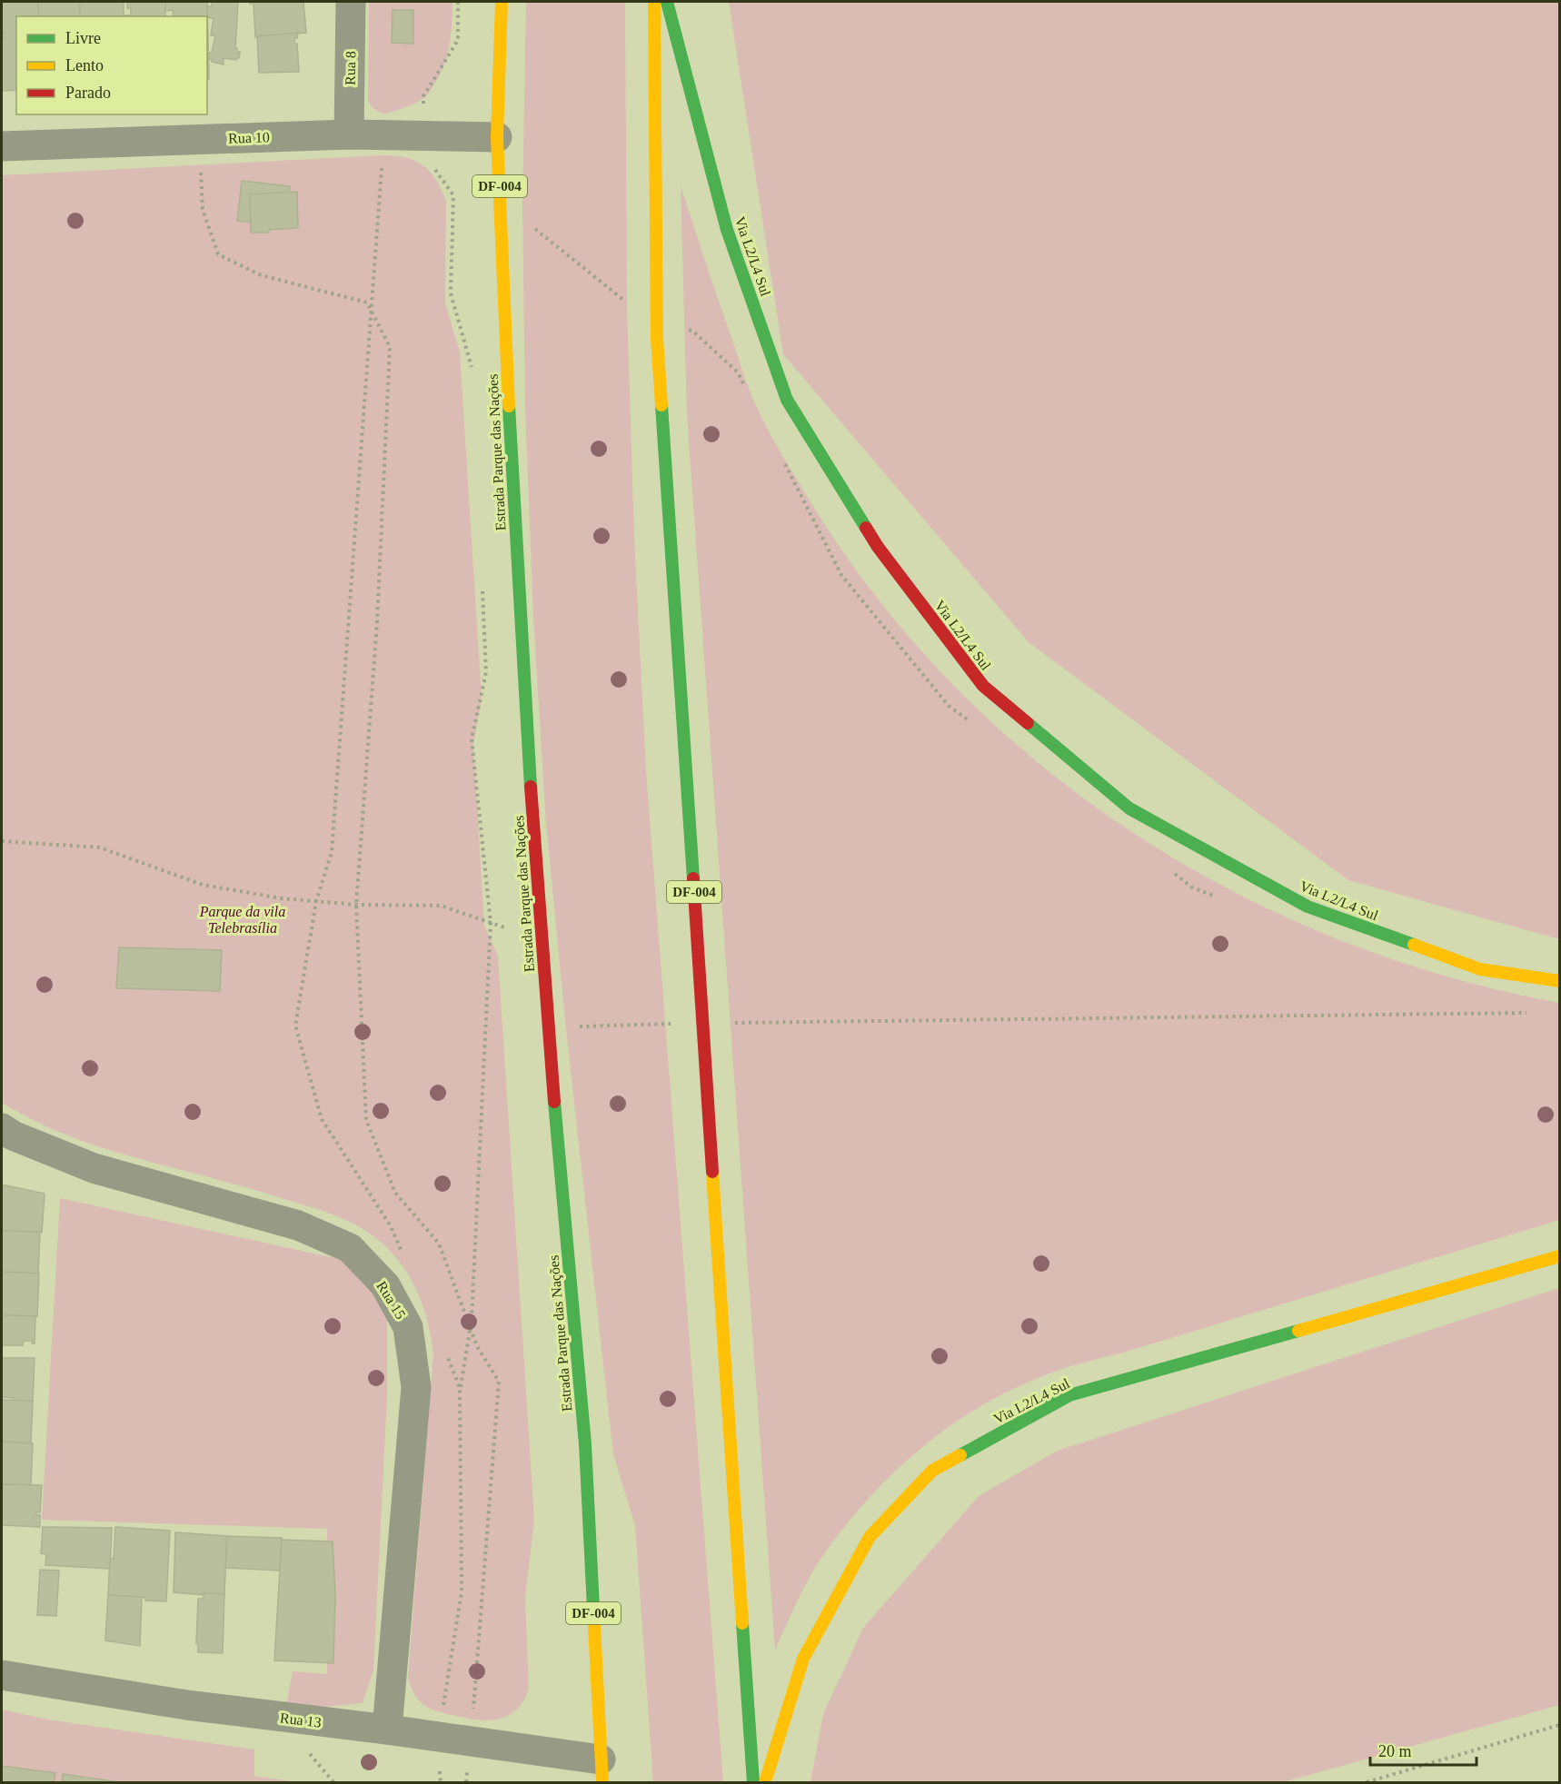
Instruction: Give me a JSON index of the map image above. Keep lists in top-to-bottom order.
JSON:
{
  "streets": {
    "main road": ["DF-004", "Via L2/L4 Sul", "Estrada Parque das Nações"],
    "street": [
      "Rua 8",
      "Rua 10",
      "Rua 15",
      "Rua 13"
    ]
  },
  "crossings": [
    ["Rua 8", "Rua 10"],
    ["Rua 10", "Estrada Parque das Nações"],
    ["Estrada Parque das Nações", "Rua 13"],
    ["Rua 15", "Rua 13"]
  ],
  "parks": ["Parque da vila Telebrasília"],
  "legend": ["Livre", "Lento", "Parado"],
  "scale_bar": "20 m"
}
